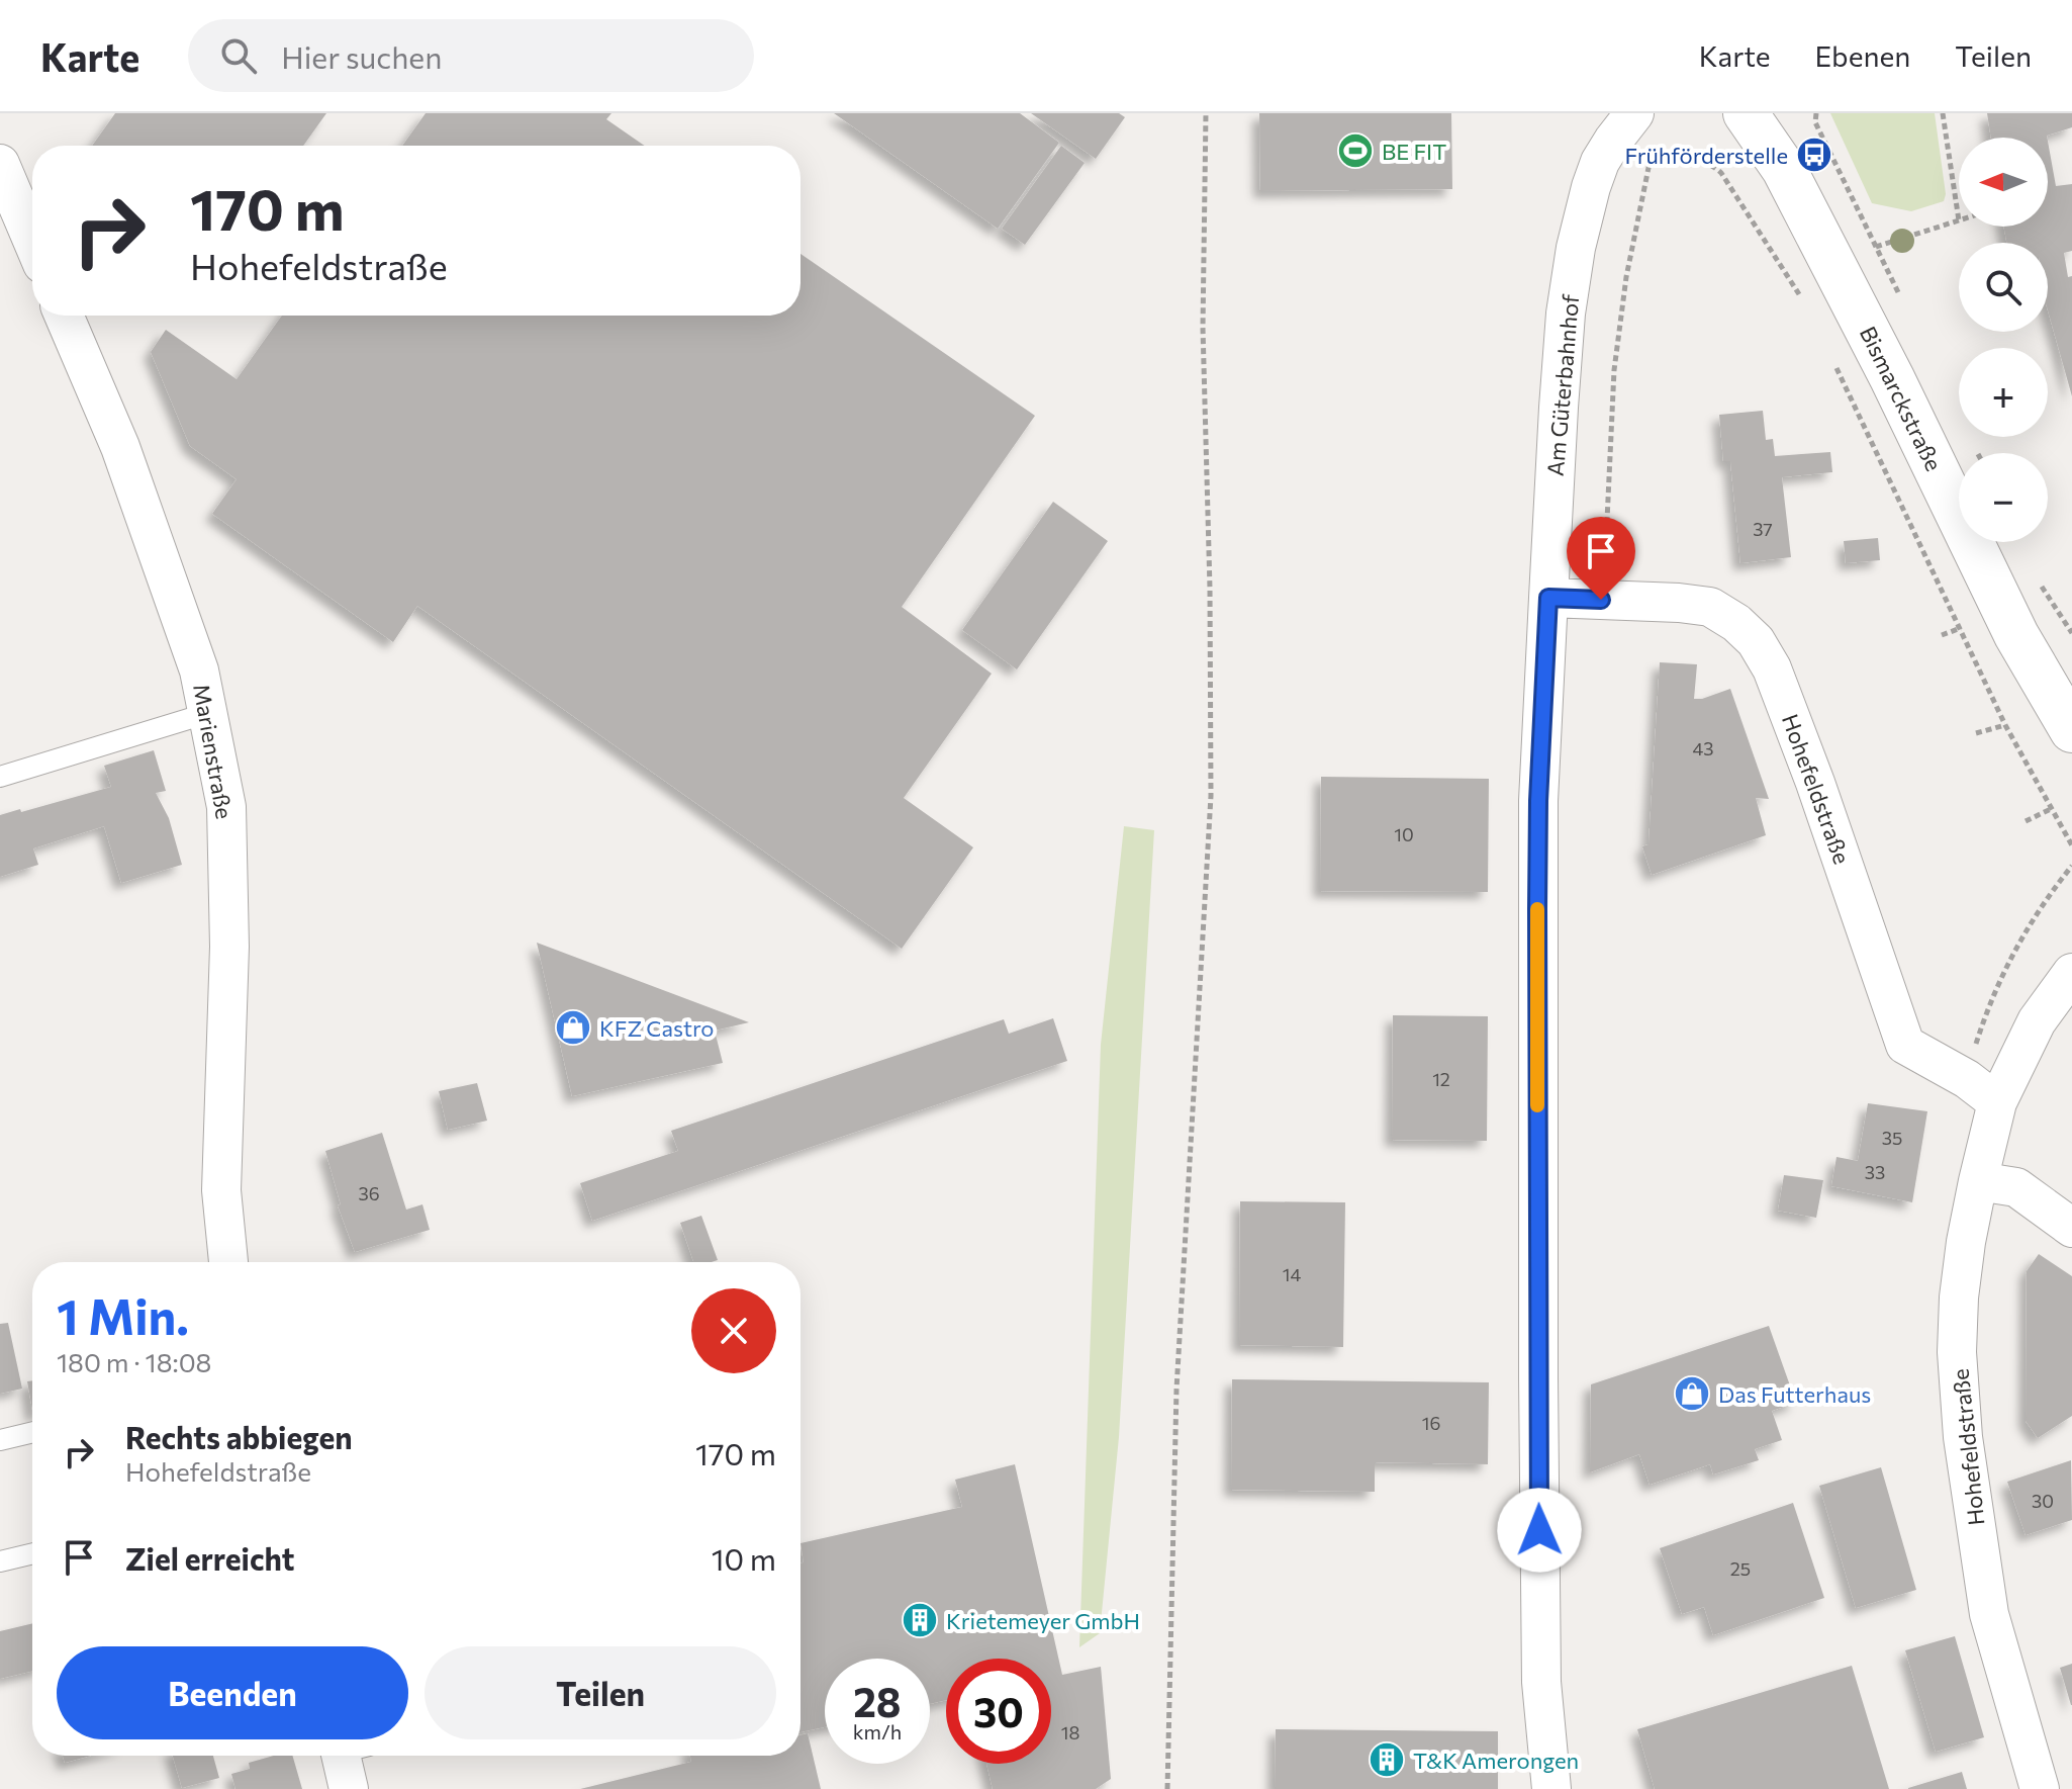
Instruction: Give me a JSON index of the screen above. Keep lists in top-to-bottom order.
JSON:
{
  "streets": {
    "street": [
      "Am Güterbahnhof",
      "Bismarckstraße",
      "Marienstraße",
      "Hohefeldstraße"
    ]
  },
  "crossings": [
    ["Am Güterbahnhof", "Hohefeldstraße"]
  ],
  "places": {
    "sports": ["BE FIT"],
    "bus stop": ["Frühförderstelle"],
    "shop": ["KFZ Castro", "Das Futterhaus"],
    "building": ["Krietemeyer GmbH", "T&K Amerongen"]
  },
  "house_numbers": [
    "37",
    "43",
    "10",
    "12",
    "35",
    "33",
    "36",
    "14",
    "16",
    "30",
    "25",
    "18"
  ],
  "north": "left",
  "page": {
    "header": "Karte",
    "search": "Hier suchen",
    "nav": ["Karte", "Ebenen", "Teilen"],
    "map_buttons": ["+", "−"],
    "turn": ["170 m", "Hohefeldstraße"],
    "heading": ["1 Min.", "180 m · 18:08"],
    "list": [
      {
        "name": "Rechts abbiegen",
        "note": "Hohefeldstraße",
        "value": "170 m"
      },
      {
        "name": "Ziel erreicht",
        "value": "10 m"
      }
    ],
    "buttons": ["Beenden", "Teilen"],
    "speed": "28 km/h",
    "limit": "30"
  }
}
